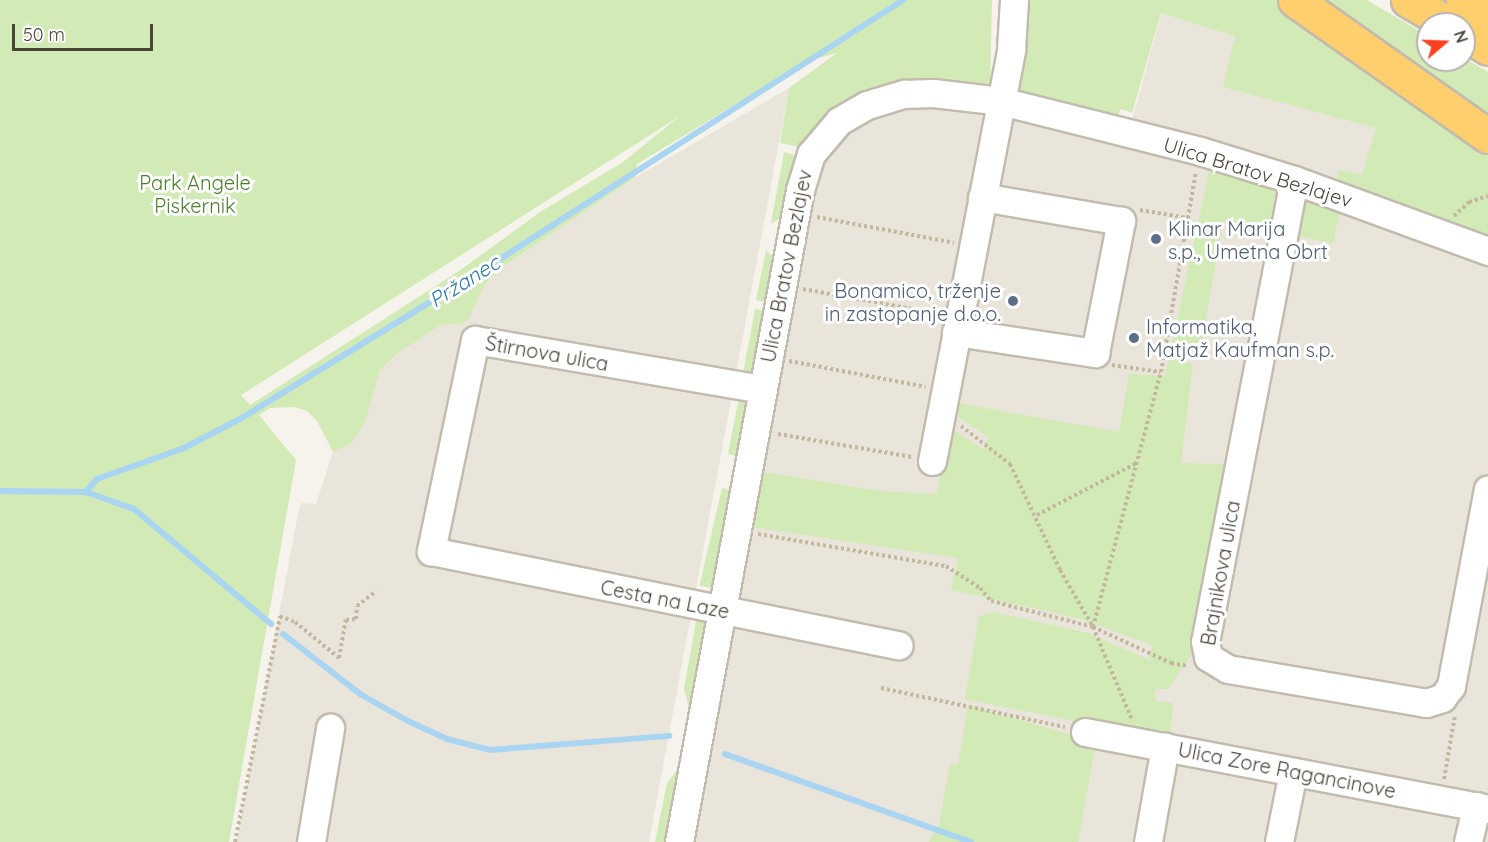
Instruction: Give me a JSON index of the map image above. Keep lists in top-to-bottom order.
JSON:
{
  "streets": {
    "street": [
      "Ulica Bratov Bezlajev",
      "Štirnova ulica",
      "Brajnikova ulica",
      "Cesta na Laze",
      "Ulica Zore Ragancinove"
    ]
  },
  "crossings": [
    ["Ulica Bratov Bezlajev", "Štirnova ulica"],
    ["Ulica Bratov Bezlajev", "Brajnikova ulica"],
    ["Ulica Bratov Bezlajev", "Cesta na Laze"],
    ["Štirnova ulica", "Cesta na Laze"]
  ],
  "water": ["Pržanec"],
  "parks": ["Park Angele Piskernik"],
  "places": ["Klinar Marija s.p., Umetna Obrt", "Bonamico, trženje in zastopanje d.o.o.", "Informatika, Matjaž Kaufman s.p."],
  "scale_bar": "50 m",
  "north": "right"
}
